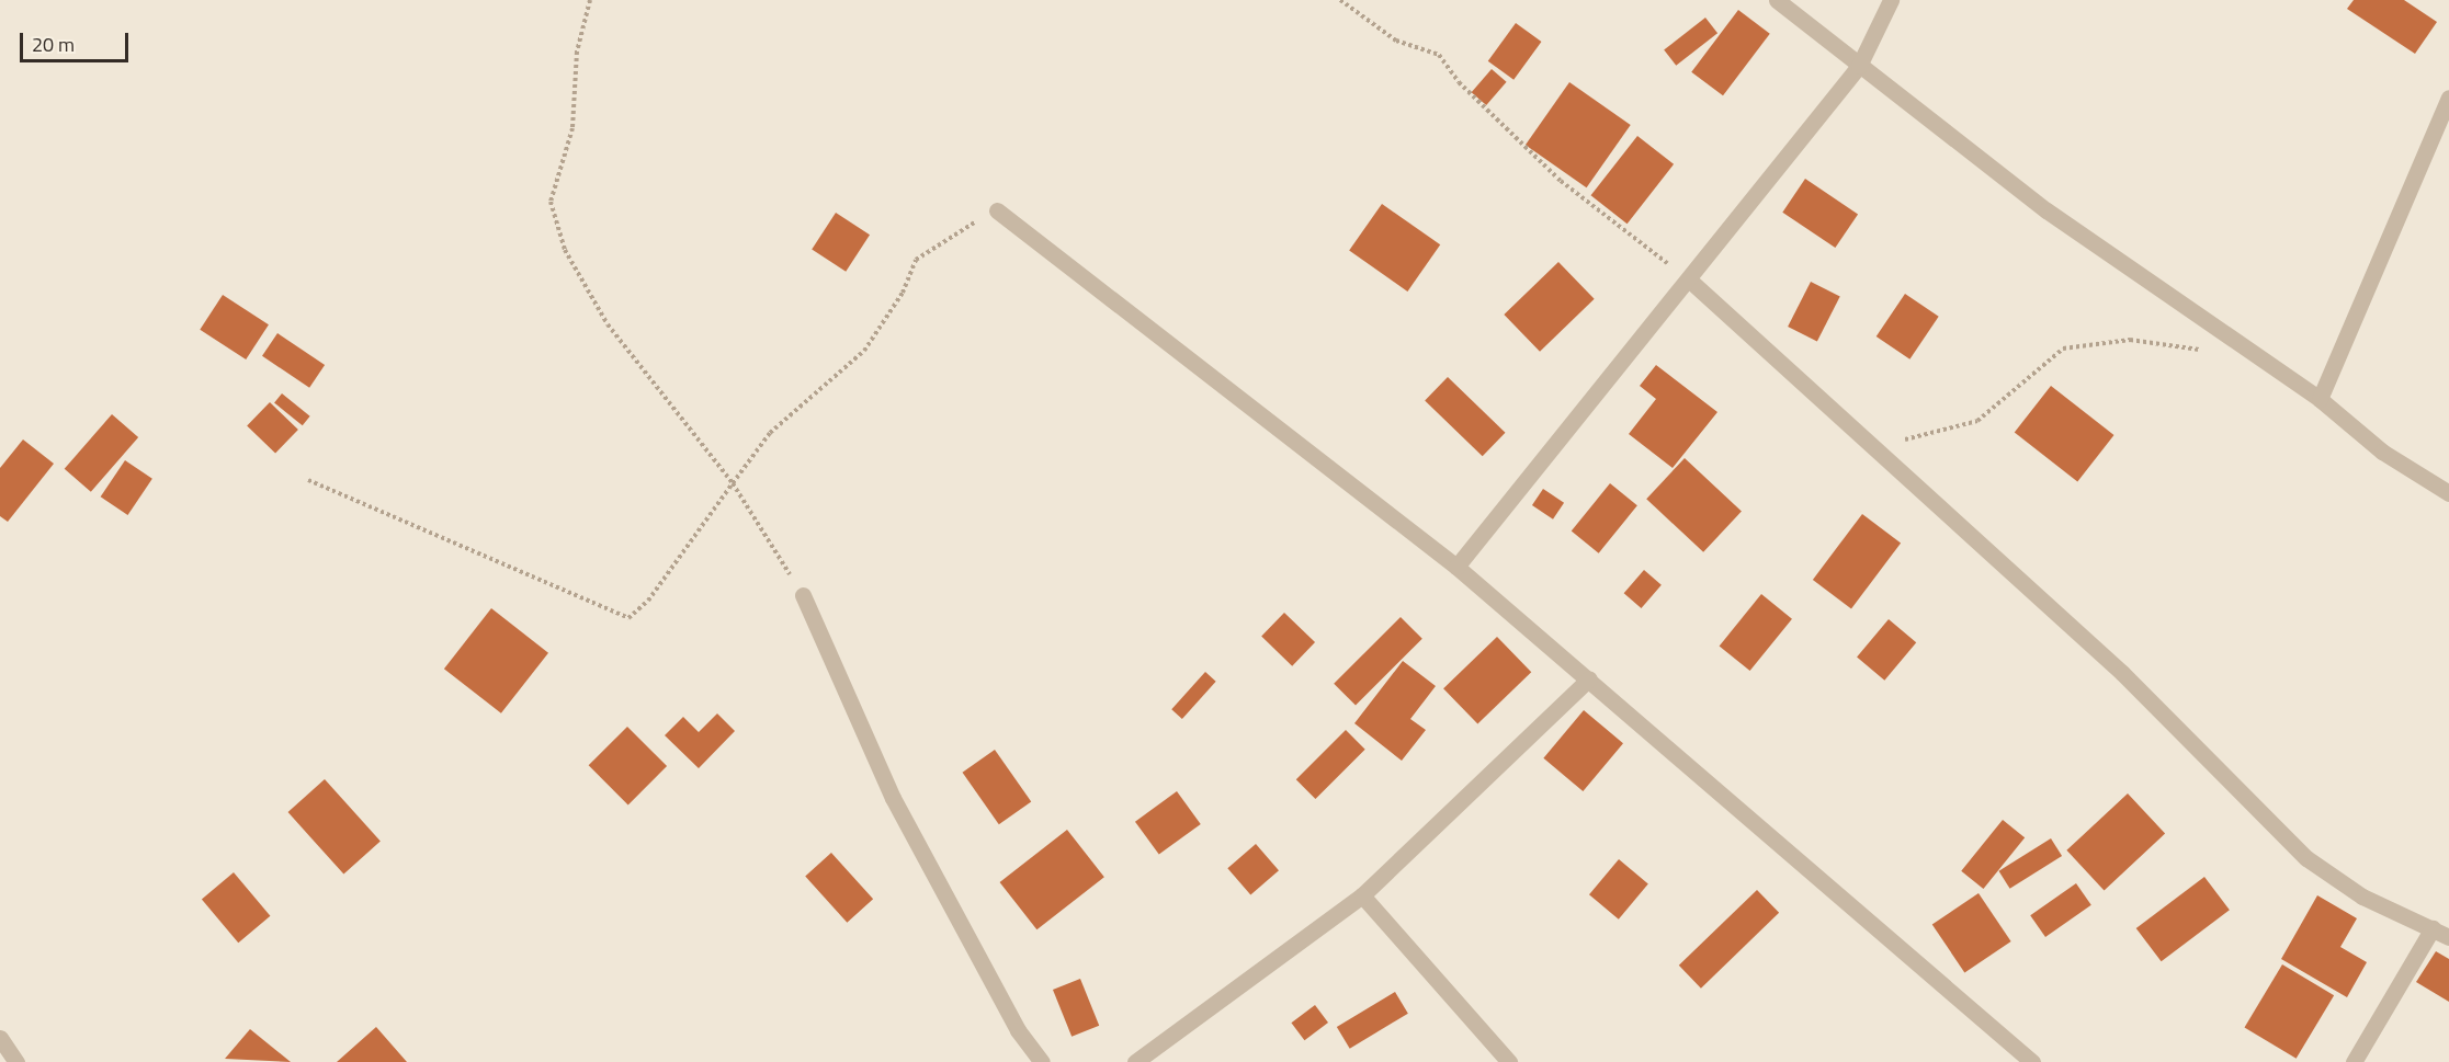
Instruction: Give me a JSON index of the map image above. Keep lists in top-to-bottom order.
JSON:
{
  "scale_bar": "20 m"
}
